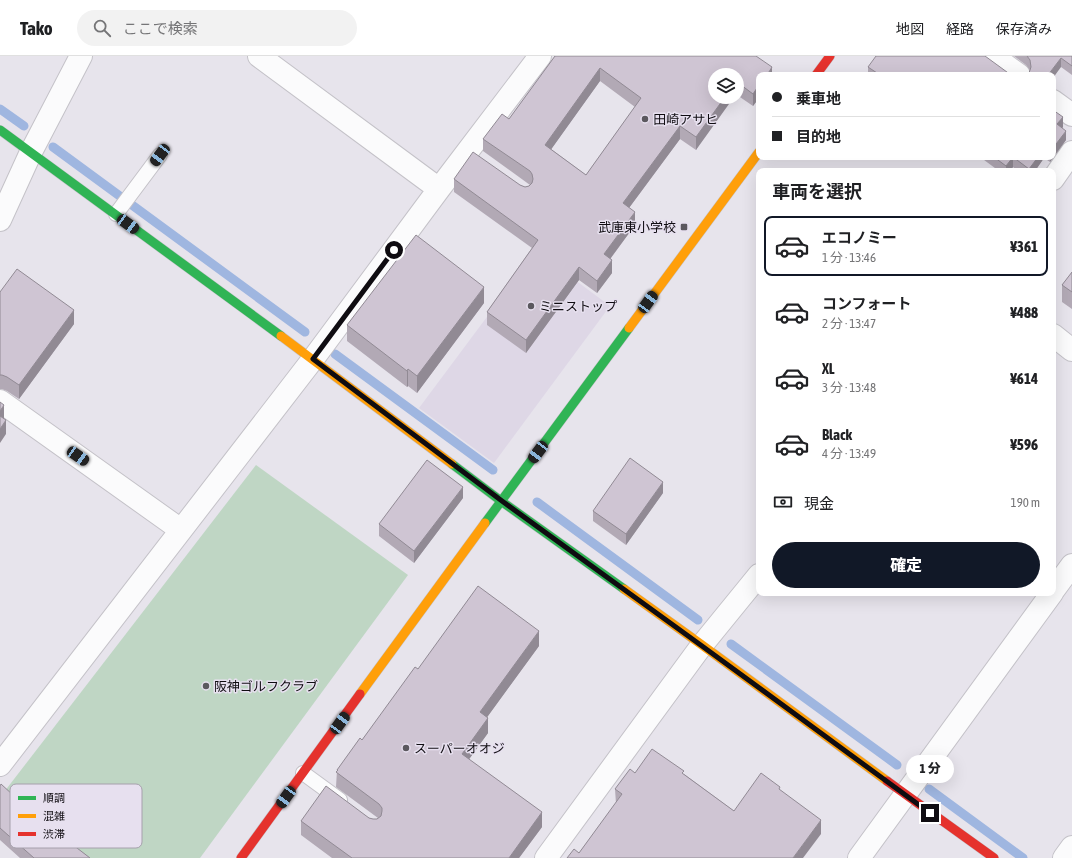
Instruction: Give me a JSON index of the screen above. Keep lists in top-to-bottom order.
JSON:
{
  "places": {
    "other": [
      "田崎アサヒ",
      "ミニストップ",
      "阪神ゴルフクラブ",
      "スーパーオオジ"
    ],
    "transit": ["武庫東小学校"]
  },
  "legend": ["順調", "混雑", "渋滞"],
  "page": {
    "header": "Tako",
    "search": "ここで検索",
    "nav": ["地図", "経路", "保存済み"],
    "banner": ["乗車地", "目的地"],
    "heading": "車両を選択",
    "list": [
      {
        "name": "エコノミー",
        "note": "1 分 · 13:46",
        "value": "¥361"
      },
      {
        "name": "コンフォート",
        "note": "2 分 · 13:47",
        "value": "¥488"
      },
      {
        "name": "XL",
        "note": "3 分 · 13:48",
        "value": "¥614"
      },
      {
        "name": "Black",
        "note": "4 分 · 13:49",
        "value": "¥596"
      }
    ],
    "pay": ["現金", "190 m"],
    "buttons": "確定",
    "bubble": "1 分"
  }
}
